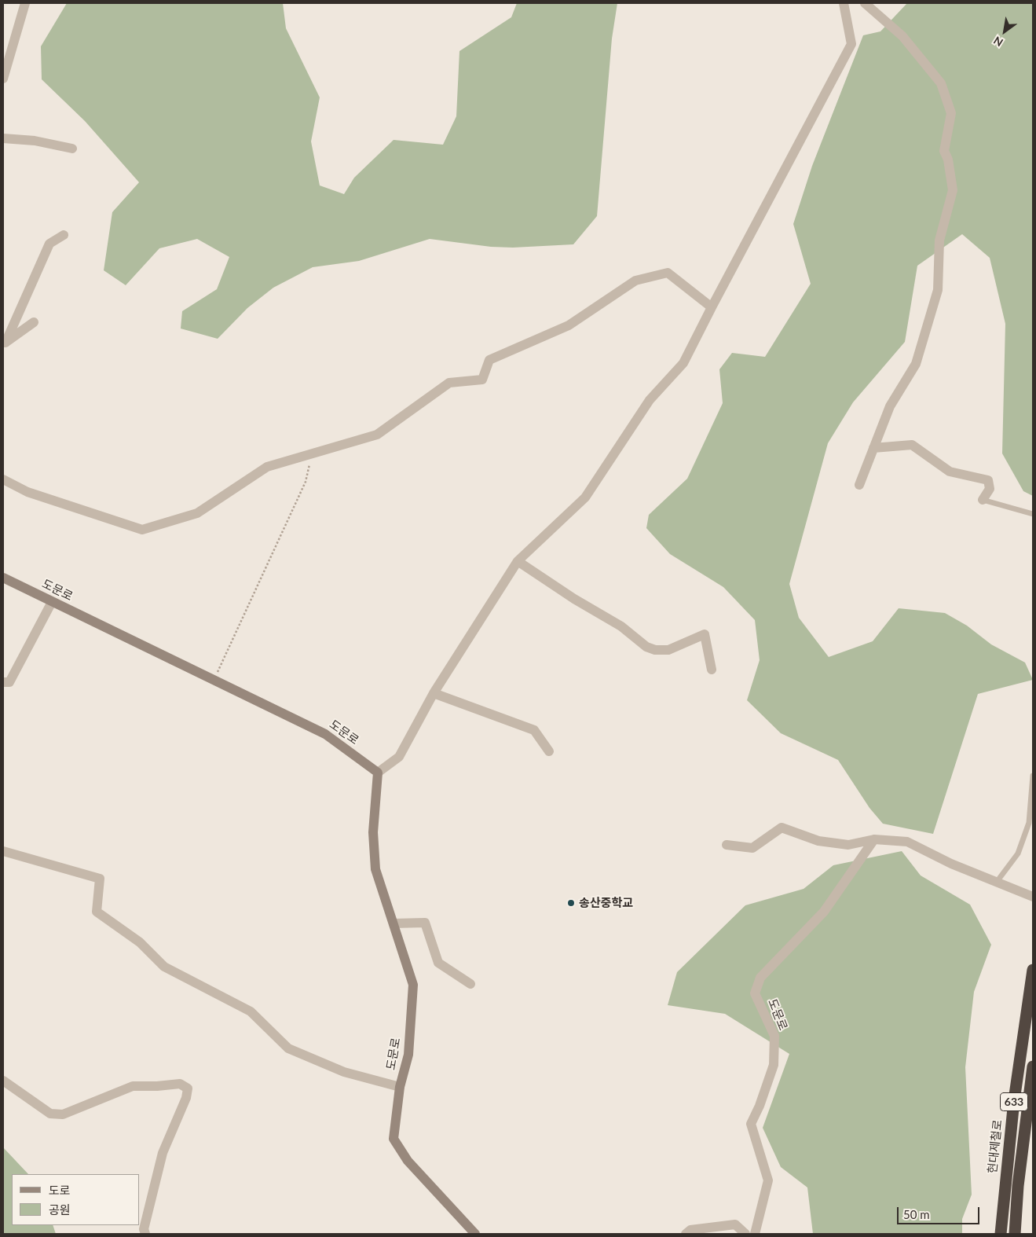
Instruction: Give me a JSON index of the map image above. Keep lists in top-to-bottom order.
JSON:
{
  "streets": {
    "highway": ["633", "현대제철로"],
    "street": ["도문로"]
  },
  "places": ["송산중학교"],
  "legend": ["도로", "공원"],
  "scale_bar": "50 m",
  "north": "bottom left"
}
